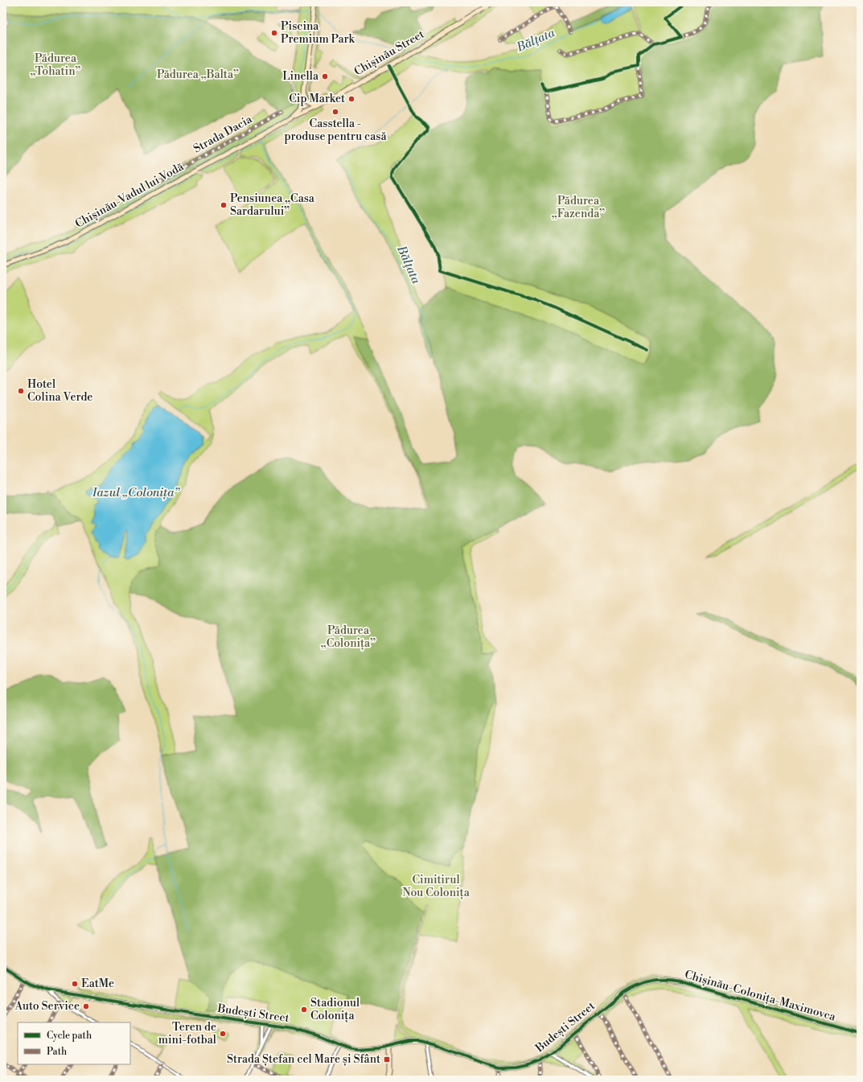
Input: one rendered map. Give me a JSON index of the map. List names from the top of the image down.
{
  "streets": {
    "street": [
      "Chișinău Street",
      "Strada Dacia",
      "Chișinău-Vadul lui Vodă",
      "Chișinău-Colonița-Maximovca",
      "Budești Street"
    ]
  },
  "crossings": [
    ["Chișinău Street", "Chișinău-Vadul lui Vodă"],
    ["Chișinău-Colonița-Maximovca", "Budești Street"]
  ],
  "water": ["Bălţata", "Iazul „Colonița”"],
  "parks": [
    "Pădurea „Tohatin”",
    "Pădurea „Balta”",
    "Pădurea „Fazenda”",
    "Pădurea „Colonița”",
    "Cimitirul Nou Colonița"
  ],
  "places": {
    "other": [
      "Piscina Premium Park",
      "Linella",
      "Cip Market",
      "Casstella - produse pentru casă",
      "Pensiunea „Casa Sardarului”",
      "Hotel Colina Verde",
      "EatMe",
      "Auto Service",
      "Stadionul Colonița",
      "Teren de mini-fotbal"
    ],
    "transit": ["Strada Ștefan cel Mare și Sfânt"]
  },
  "legend": ["Cycle path", "Path"]
}
